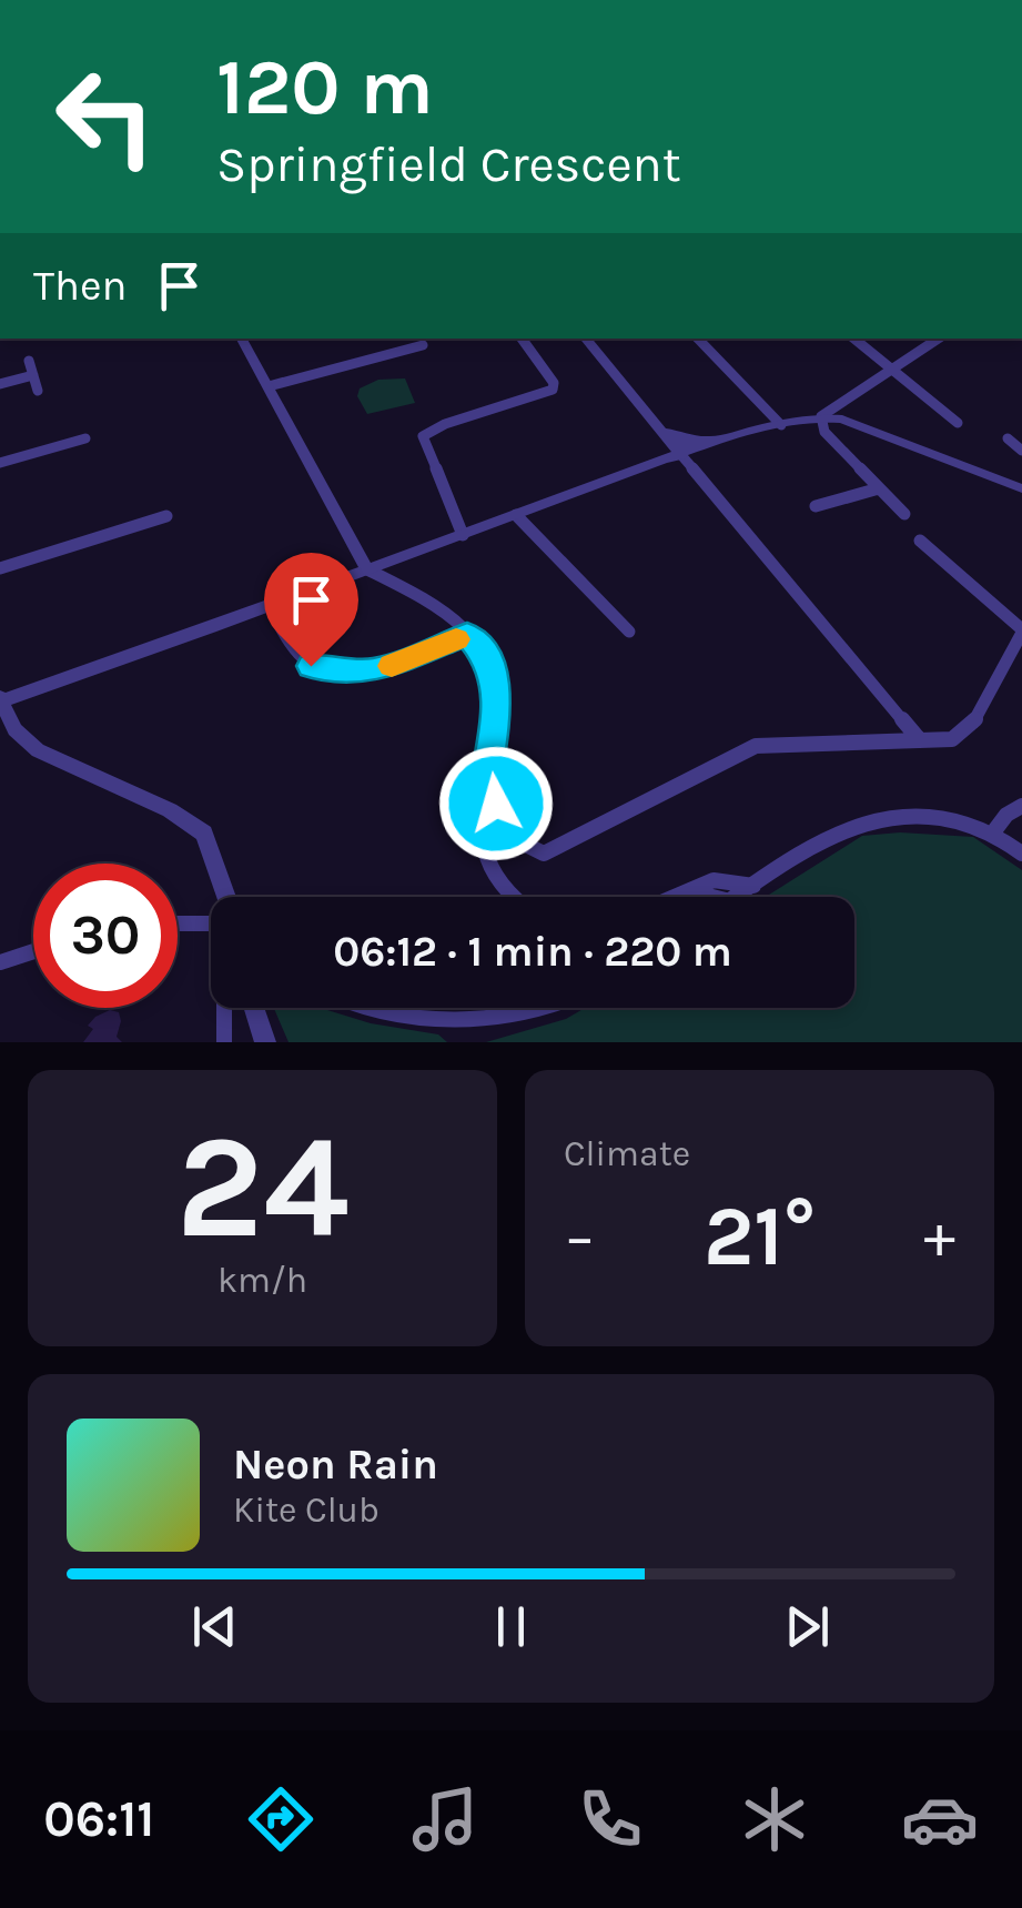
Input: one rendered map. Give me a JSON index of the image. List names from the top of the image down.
{
  "page": {
    "turn": ["120 m", "Springfield Crescent"],
    "then": "Then",
    "limit": "30",
    "trip": "06:12 · 1 min · 220 m",
    "tile": [
      ["24", "km/h"],
      "Climate"
    ],
    "heat": ["−", "21°", "+"],
    "song": ["Neon Rain", "Kite Club"],
    "tabs": "06:11"
  }
}
